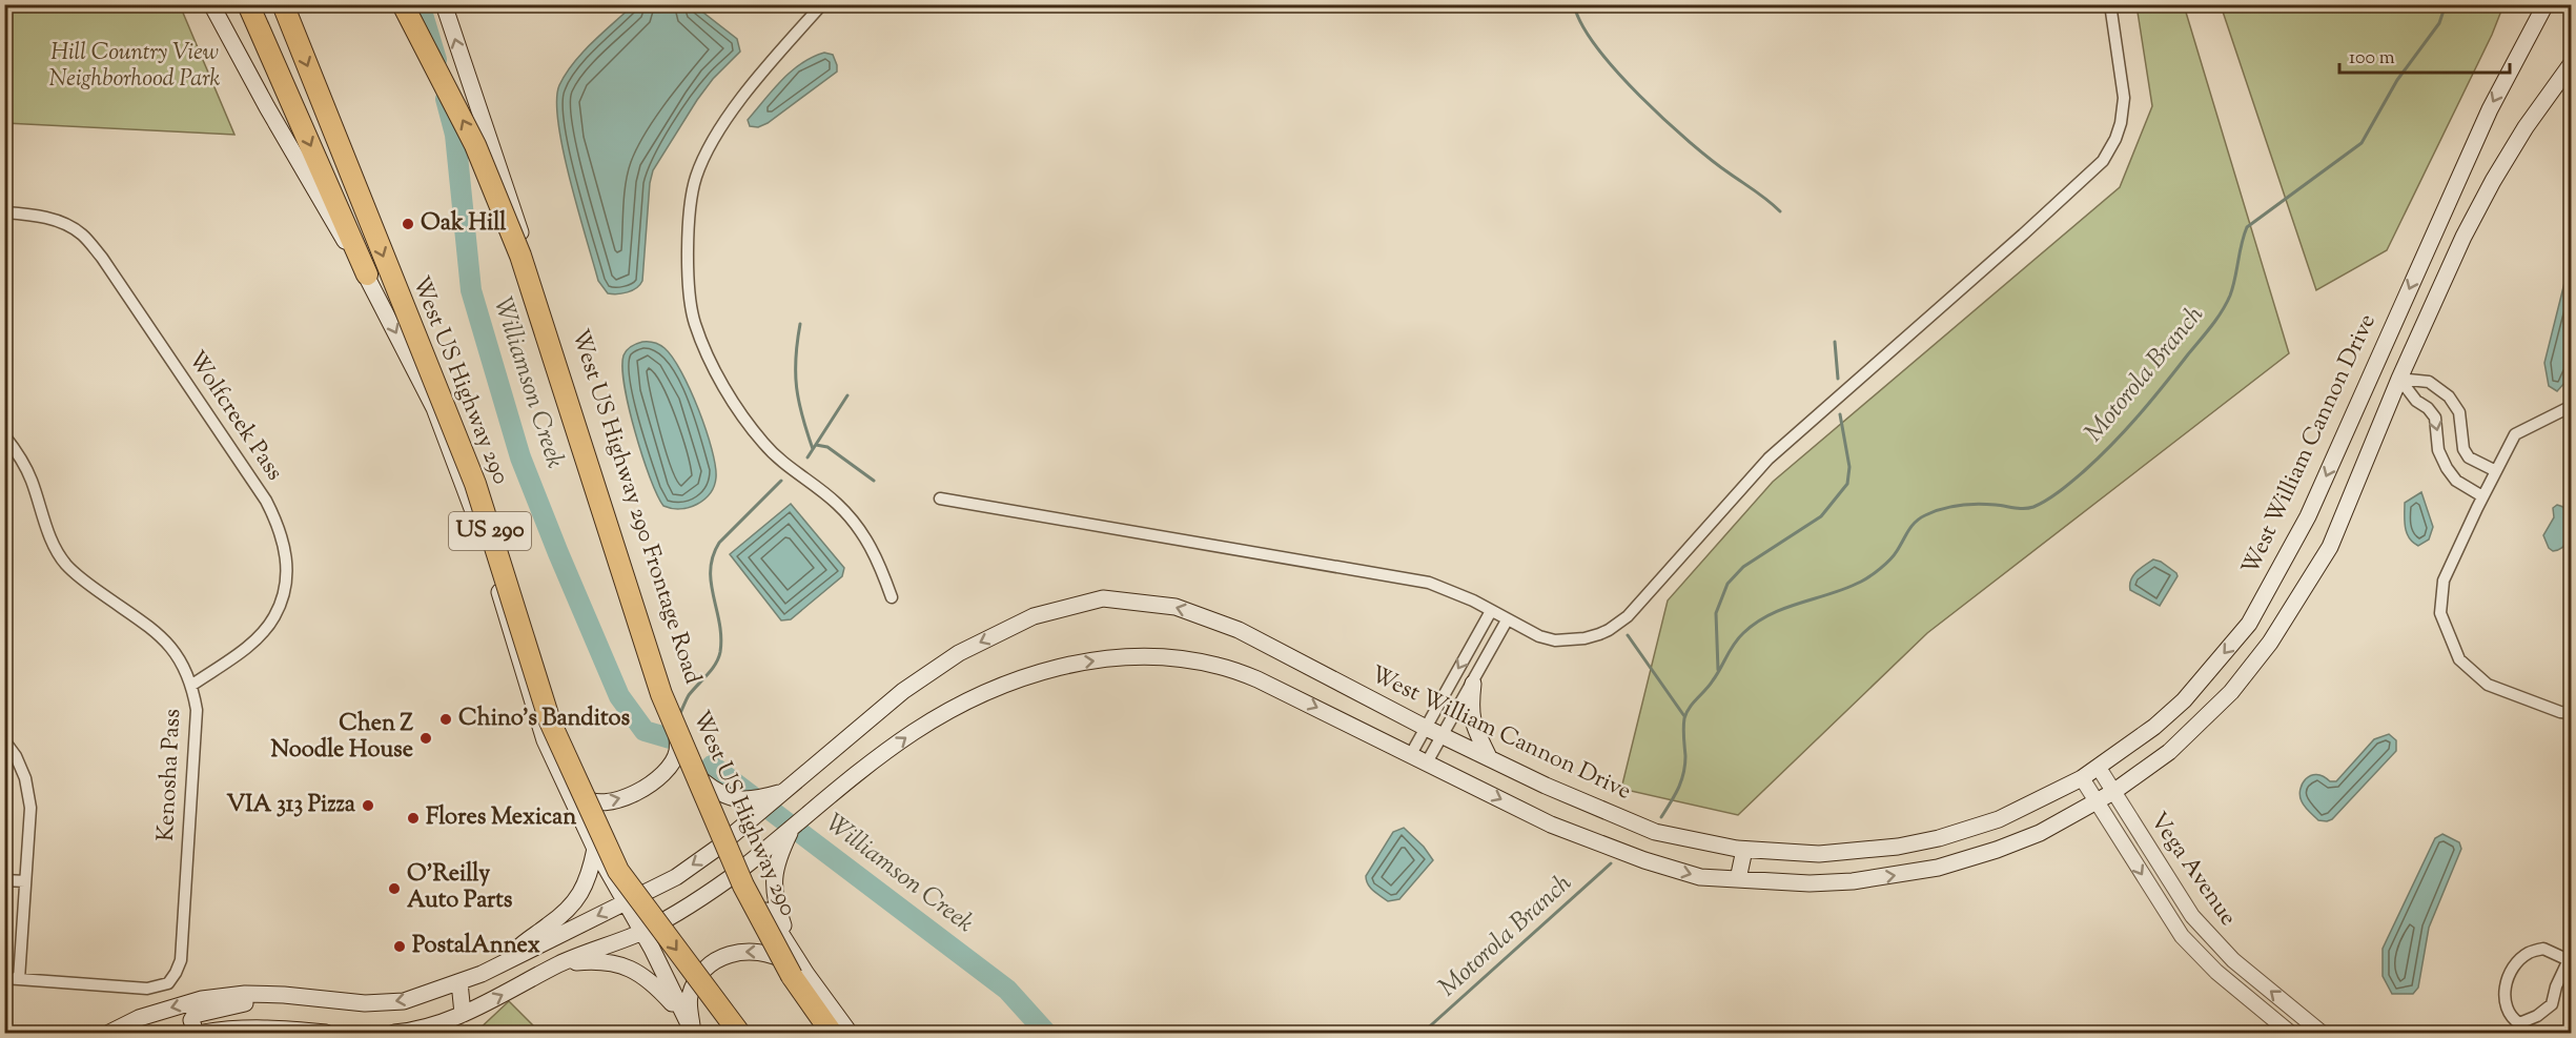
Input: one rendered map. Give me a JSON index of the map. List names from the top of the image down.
{
  "streets": {
    "highway": ["West US Highway 290", "US 290"],
    "main road": ["West William Cannon Drive", "West US Highway 290 Frontage Road"],
    "street": ["Wolfcreek Pass", "Kenosha Pass", "Vega Avenue"]
  },
  "crossings": [
    ["Wolfcreek Pass", "Kenosha Pass"],
    ["West William Cannon Drive", "West US Highway 290 Frontage Road"],
    ["West William Cannon Drive", "Vega Avenue"]
  ],
  "one_way": ["West William Cannon Drive", "West US Highway 290 Frontage Road"],
  "water": ["Motorola Branch", "Williamson Creek"],
  "parks": ["Hill Country View Neighborhood Park"],
  "places": [
    "Oak Hill",
    "Chino's Banditos",
    "Chen Z Noodle House",
    "VIA 313 Pizza",
    "Flores Mexican",
    "O'Reilly Auto Parts",
    "PostalAnnex"
  ],
  "scale_bar": "100 m"
}
